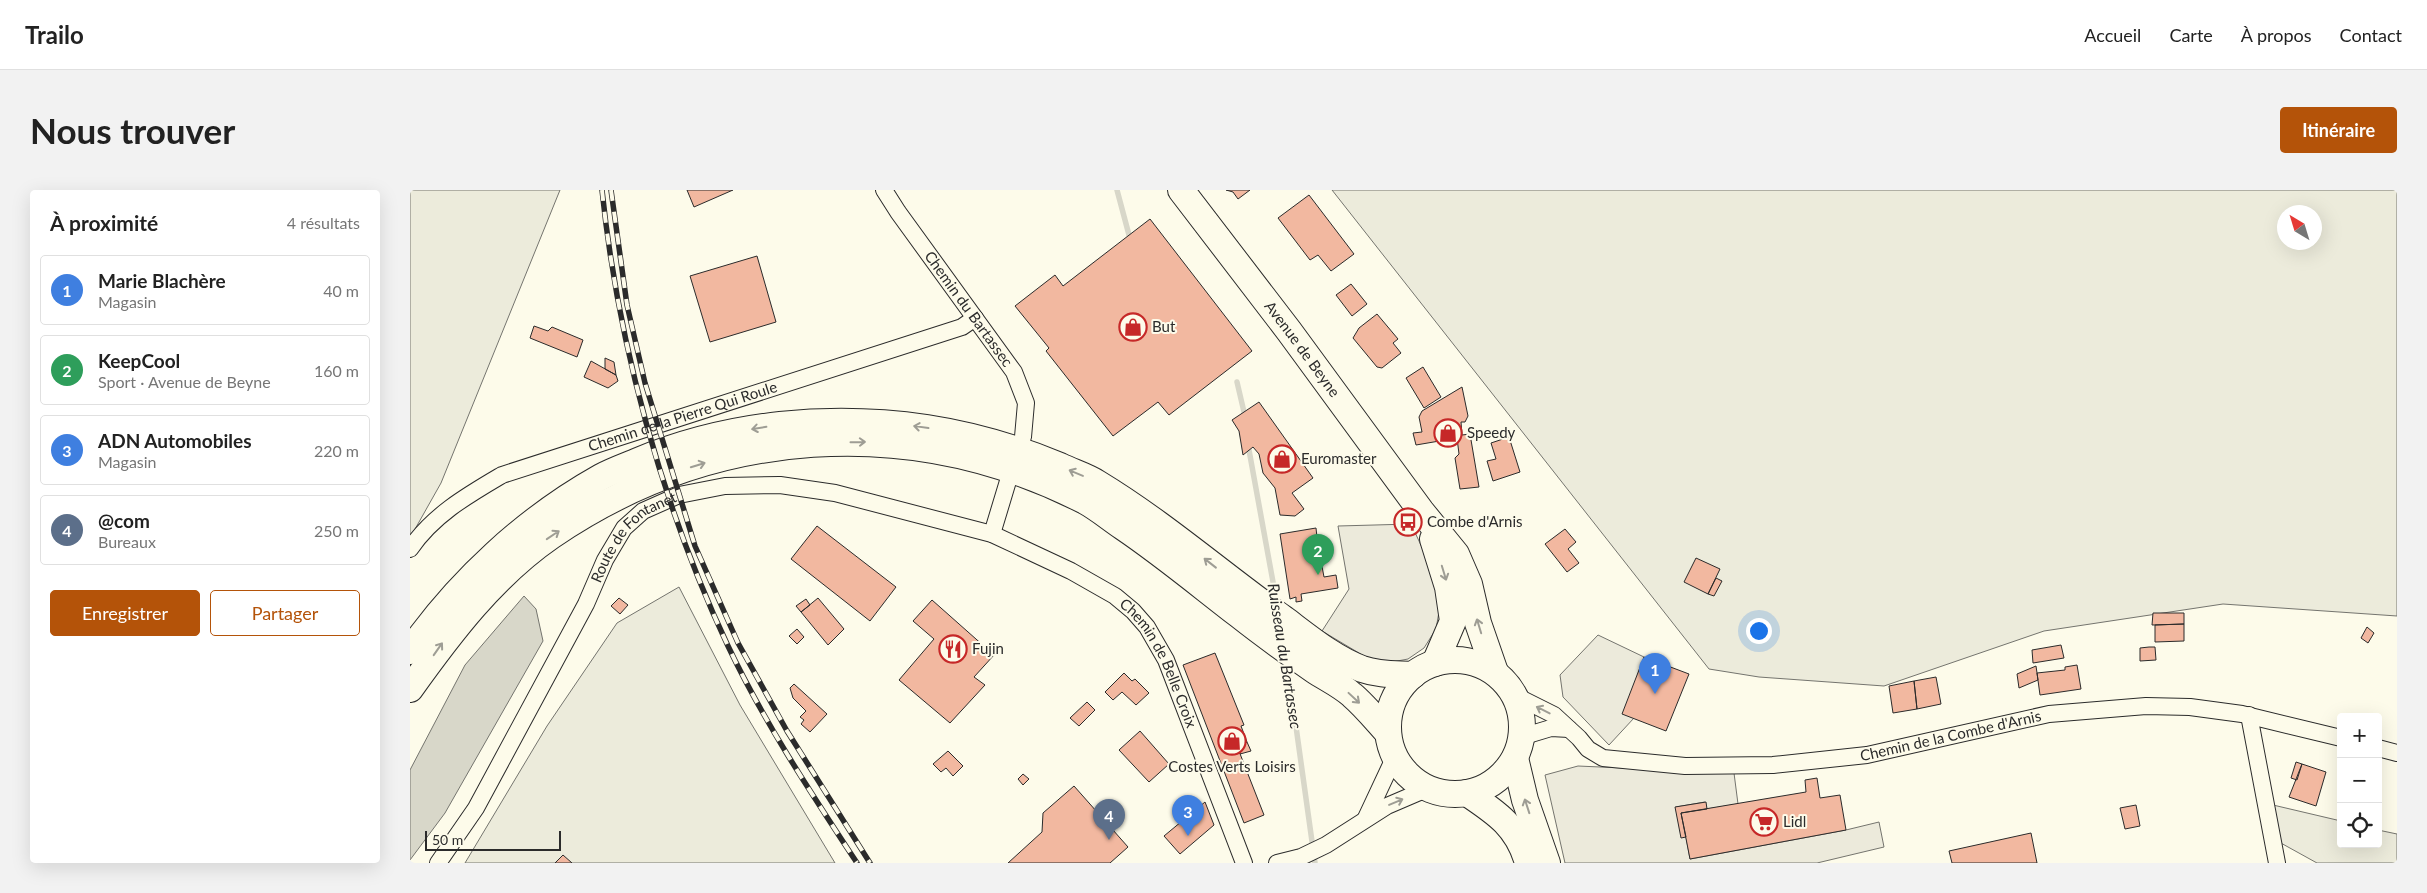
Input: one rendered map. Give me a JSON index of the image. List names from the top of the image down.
{
  "streets": {
    "main road": ["Avenue de Beyne"],
    "street": [
      "Chemin du Bartassec",
      "Chemin de la Pierre Qui Roule",
      "Route de Fontanet",
      "Chemin de Belle Croix",
      "Chemin de la Combe d'Arnis"
    ]
  },
  "crossings": [
    ["Chemin du Bartassec", "Chemin de la Pierre Qui Roule"],
    ["Avenue de Beyne", "Chemin de la Combe d'Arnis"],
    ["Route de Fontanet", "Chemin de Belle Croix"]
  ],
  "water": ["Ruisseau du Bartassec"],
  "places": {
    "shop": [
      "But",
      "Speedy",
      "Euromaster",
      "Costes Verts Loisirs"
    ],
    "bus stop": ["Combe d'Arnis"],
    "restaurant": ["Fujin"],
    "supermarket": ["Lidl"]
  },
  "scale_bar": "50 m",
  "north": "top left",
  "page": {
    "header": "Trailo",
    "nav": [
      "Accueil",
      "Carte",
      "À propos",
      "Contact"
    ],
    "buttons": [
      "Itinéraire",
      ["Enregistrer", "Partager"]
    ],
    "title": "Nous trouver",
    "heading": ["À proximité", "4 résultats"],
    "list": [
      {
        "mark": "1",
        "name": "Marie Blachère",
        "note": "Magasin",
        "value": "40 m"
      },
      {
        "mark": "2",
        "name": "KeepCool",
        "note": "Sport · Avenue de Beyne",
        "value": "160 m"
      },
      {
        "mark": "3",
        "name": "ADN Automobiles",
        "note": "Magasin",
        "value": "220 m"
      },
      {
        "mark": "4",
        "name": "@com",
        "note": "Bureaux",
        "value": "250 m"
      }
    ],
    "pins": [
      "2",
      "1",
      "3",
      "4"
    ],
    "map_buttons": ["+", "−"],
    "scale": "50 m"
  }
}
